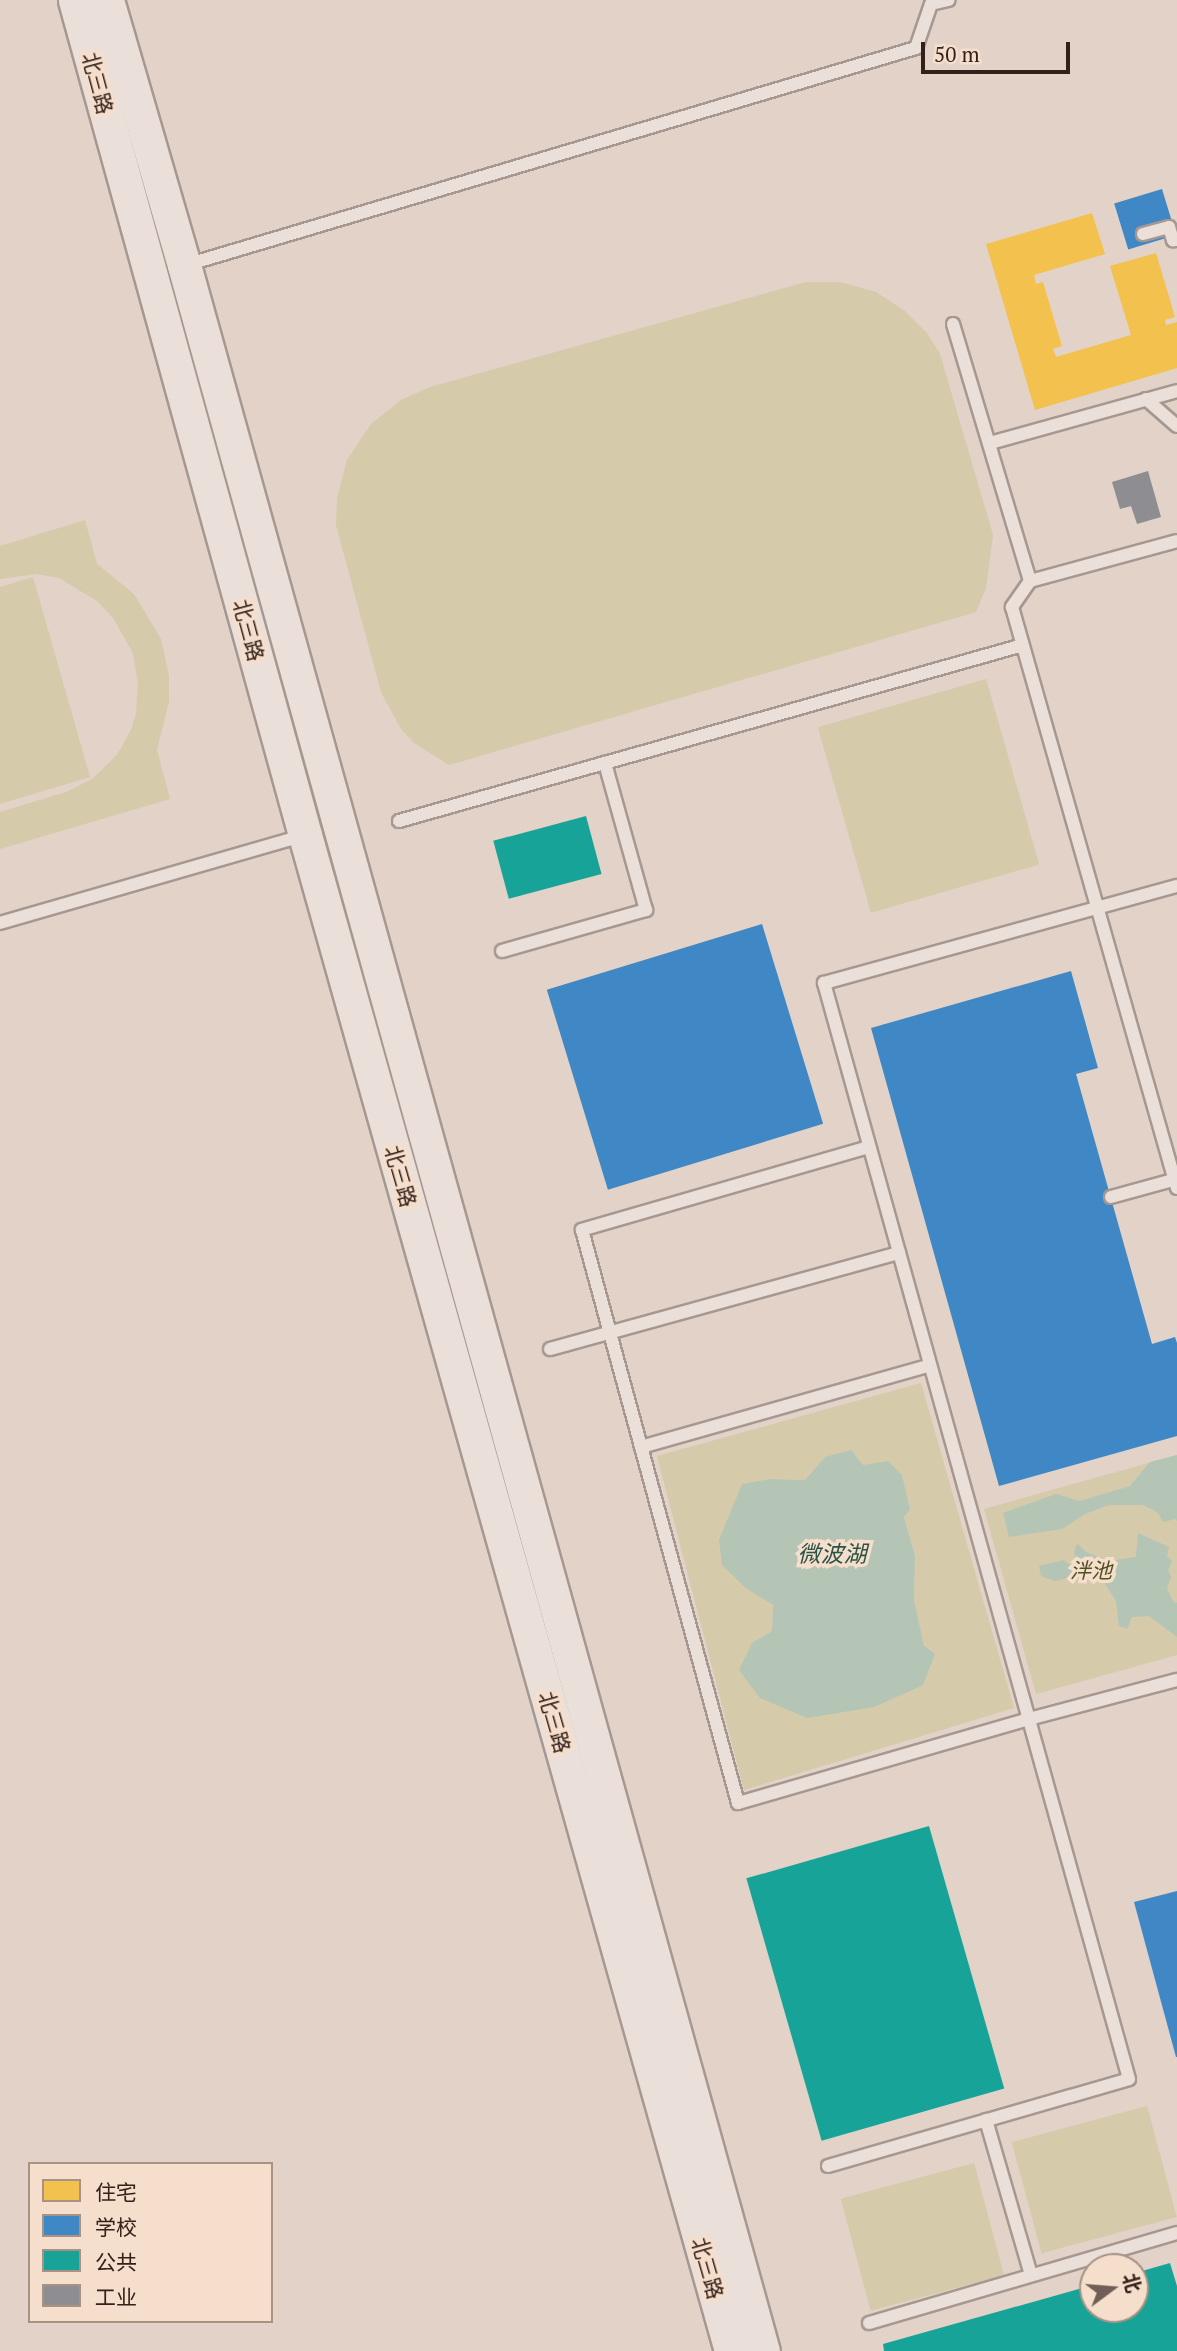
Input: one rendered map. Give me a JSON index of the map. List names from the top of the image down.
{
  "streets": {
    "main road": ["北三路"]
  },
  "water": ["微波湖"],
  "parks": ["泮池"],
  "legend": [
    "住宅",
    "学校",
    "公共",
    "工业"
  ],
  "scale_bar": "50 m",
  "north": "right"
}
